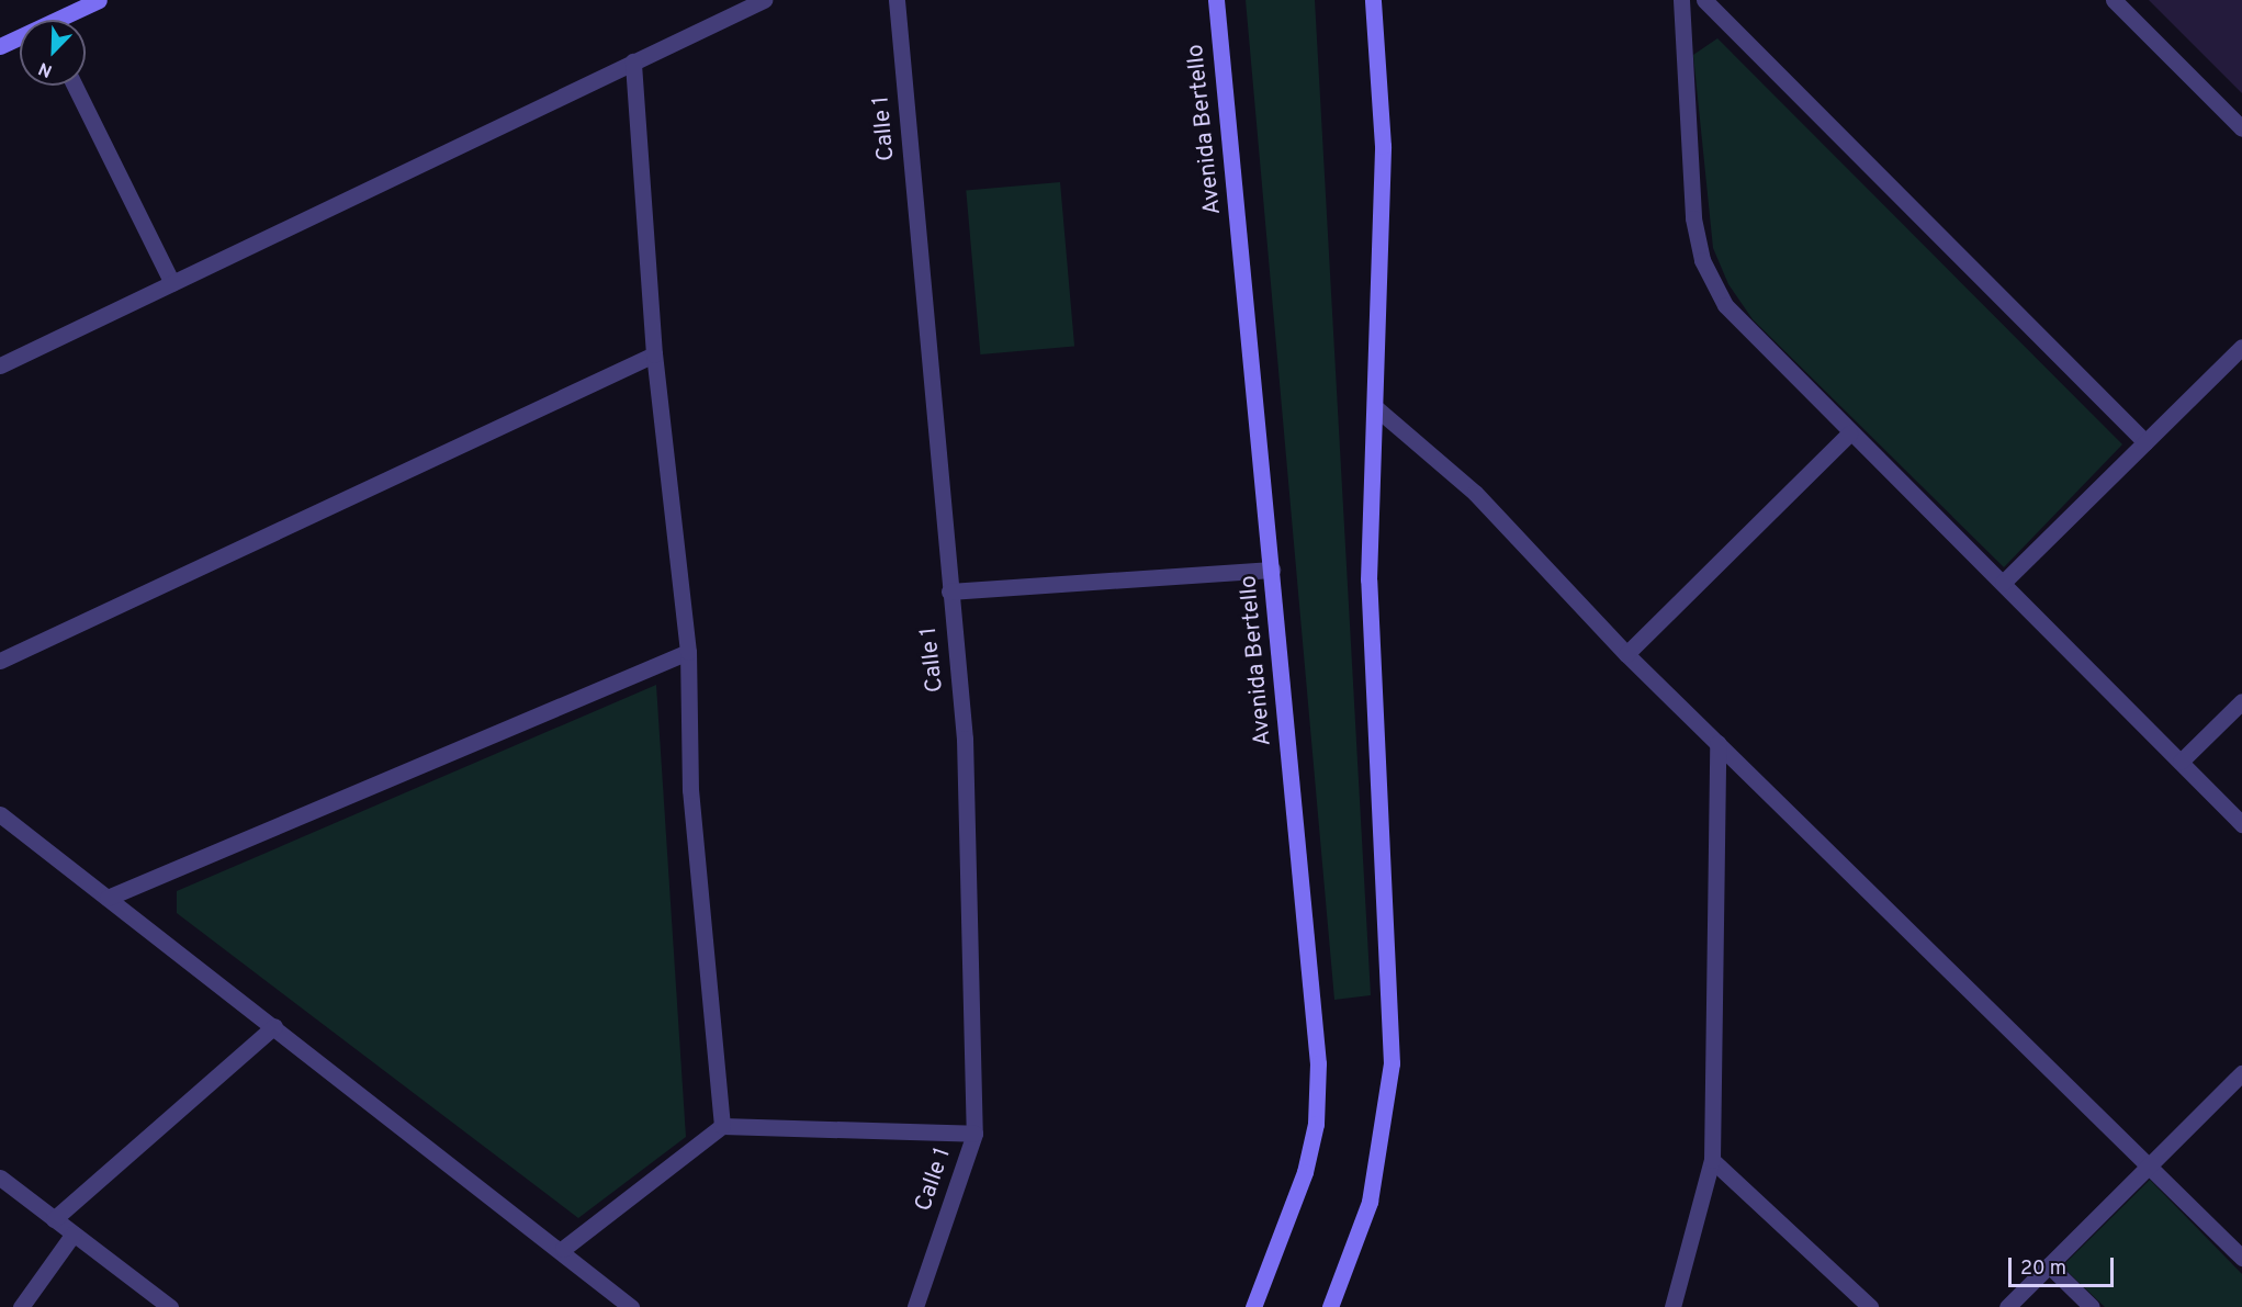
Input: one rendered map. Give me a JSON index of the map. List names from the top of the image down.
{
  "streets": {
    "main road": ["Avenida Bertello"],
    "street": ["Calle 1"]
  },
  "scale_bar": "20 m",
  "north": "bottom left"
}
